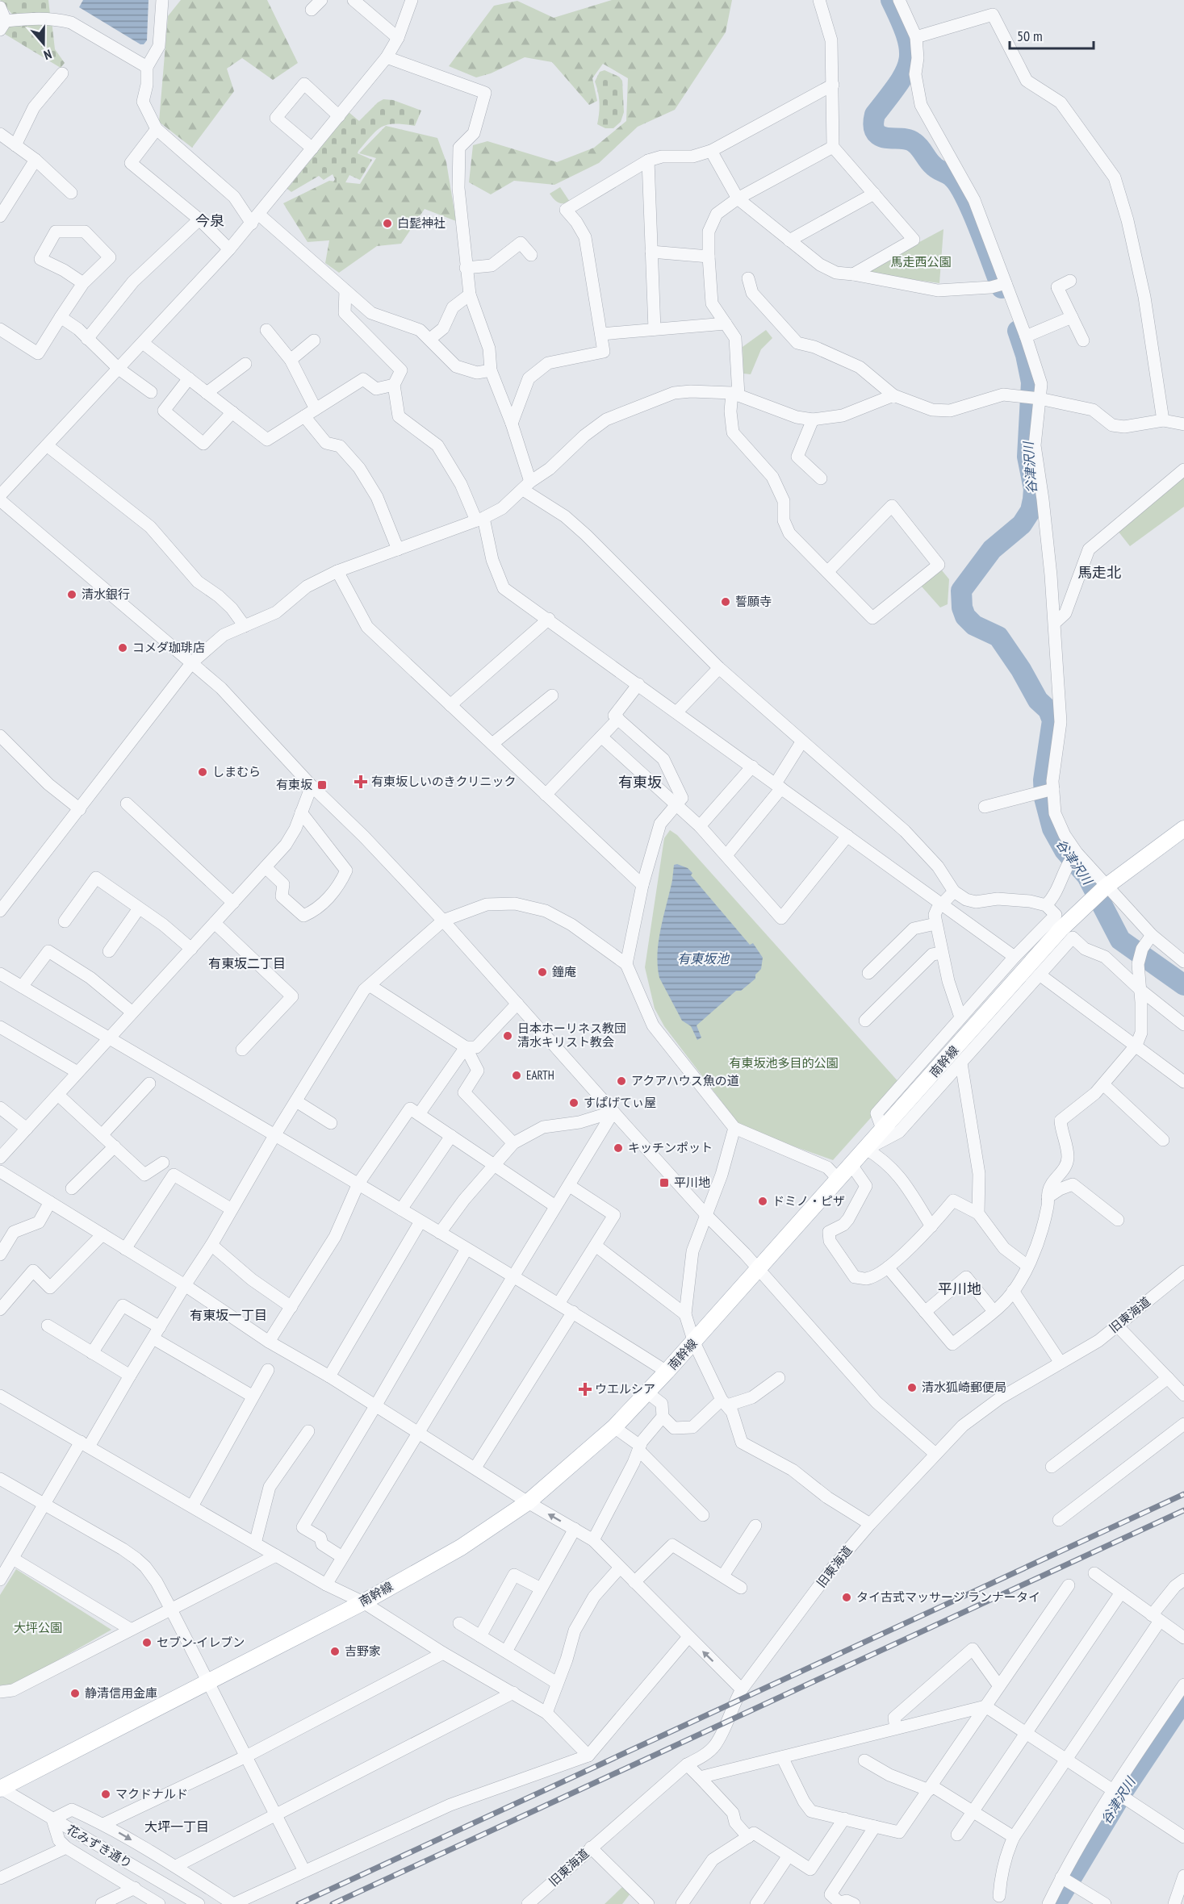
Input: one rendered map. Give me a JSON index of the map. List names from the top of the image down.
{
  "streets": {
    "main road": ["南幹線"],
    "street": ["旧東海道", "花みずき通り"]
  },
  "crossings": [
    ["南幹線", "花みずき通り"]
  ],
  "districts": [
    "今泉",
    "馬走北",
    "有東坂",
    "有東坂二丁目",
    "平川地",
    "有東坂一丁目",
    "大坪一丁目"
  ],
  "water": ["谷津沢川", "有東坂池"],
  "parks": ["馬走西公園", "有東坂池多目的公園", "大坪公園"],
  "places": {
    "other": [
      "白髭神社",
      "清水銀行",
      "誓願寺",
      "コメダ珈琲店",
      "しまむら",
      "鐘庵",
      "日本ホーリネス教団 清水キリスト教会",
      "EARTH",
      "アクアハウス魚の道",
      "すぱげてぃ屋",
      "キッチンポット",
      "ドミノ・ピザ",
      "清水狐崎郵便局",
      "タイ古式マッサージ ランナータイ",
      "セブン-イレブン",
      "吉野家",
      "静清信用金庫",
      "マクドナルド"
    ],
    "health": ["有東坂しいのきクリニック", "ウエルシア"],
    "transit": ["有東坂", "平川地"]
  },
  "scale_bar": "50 m",
  "north": "bottom"
}
